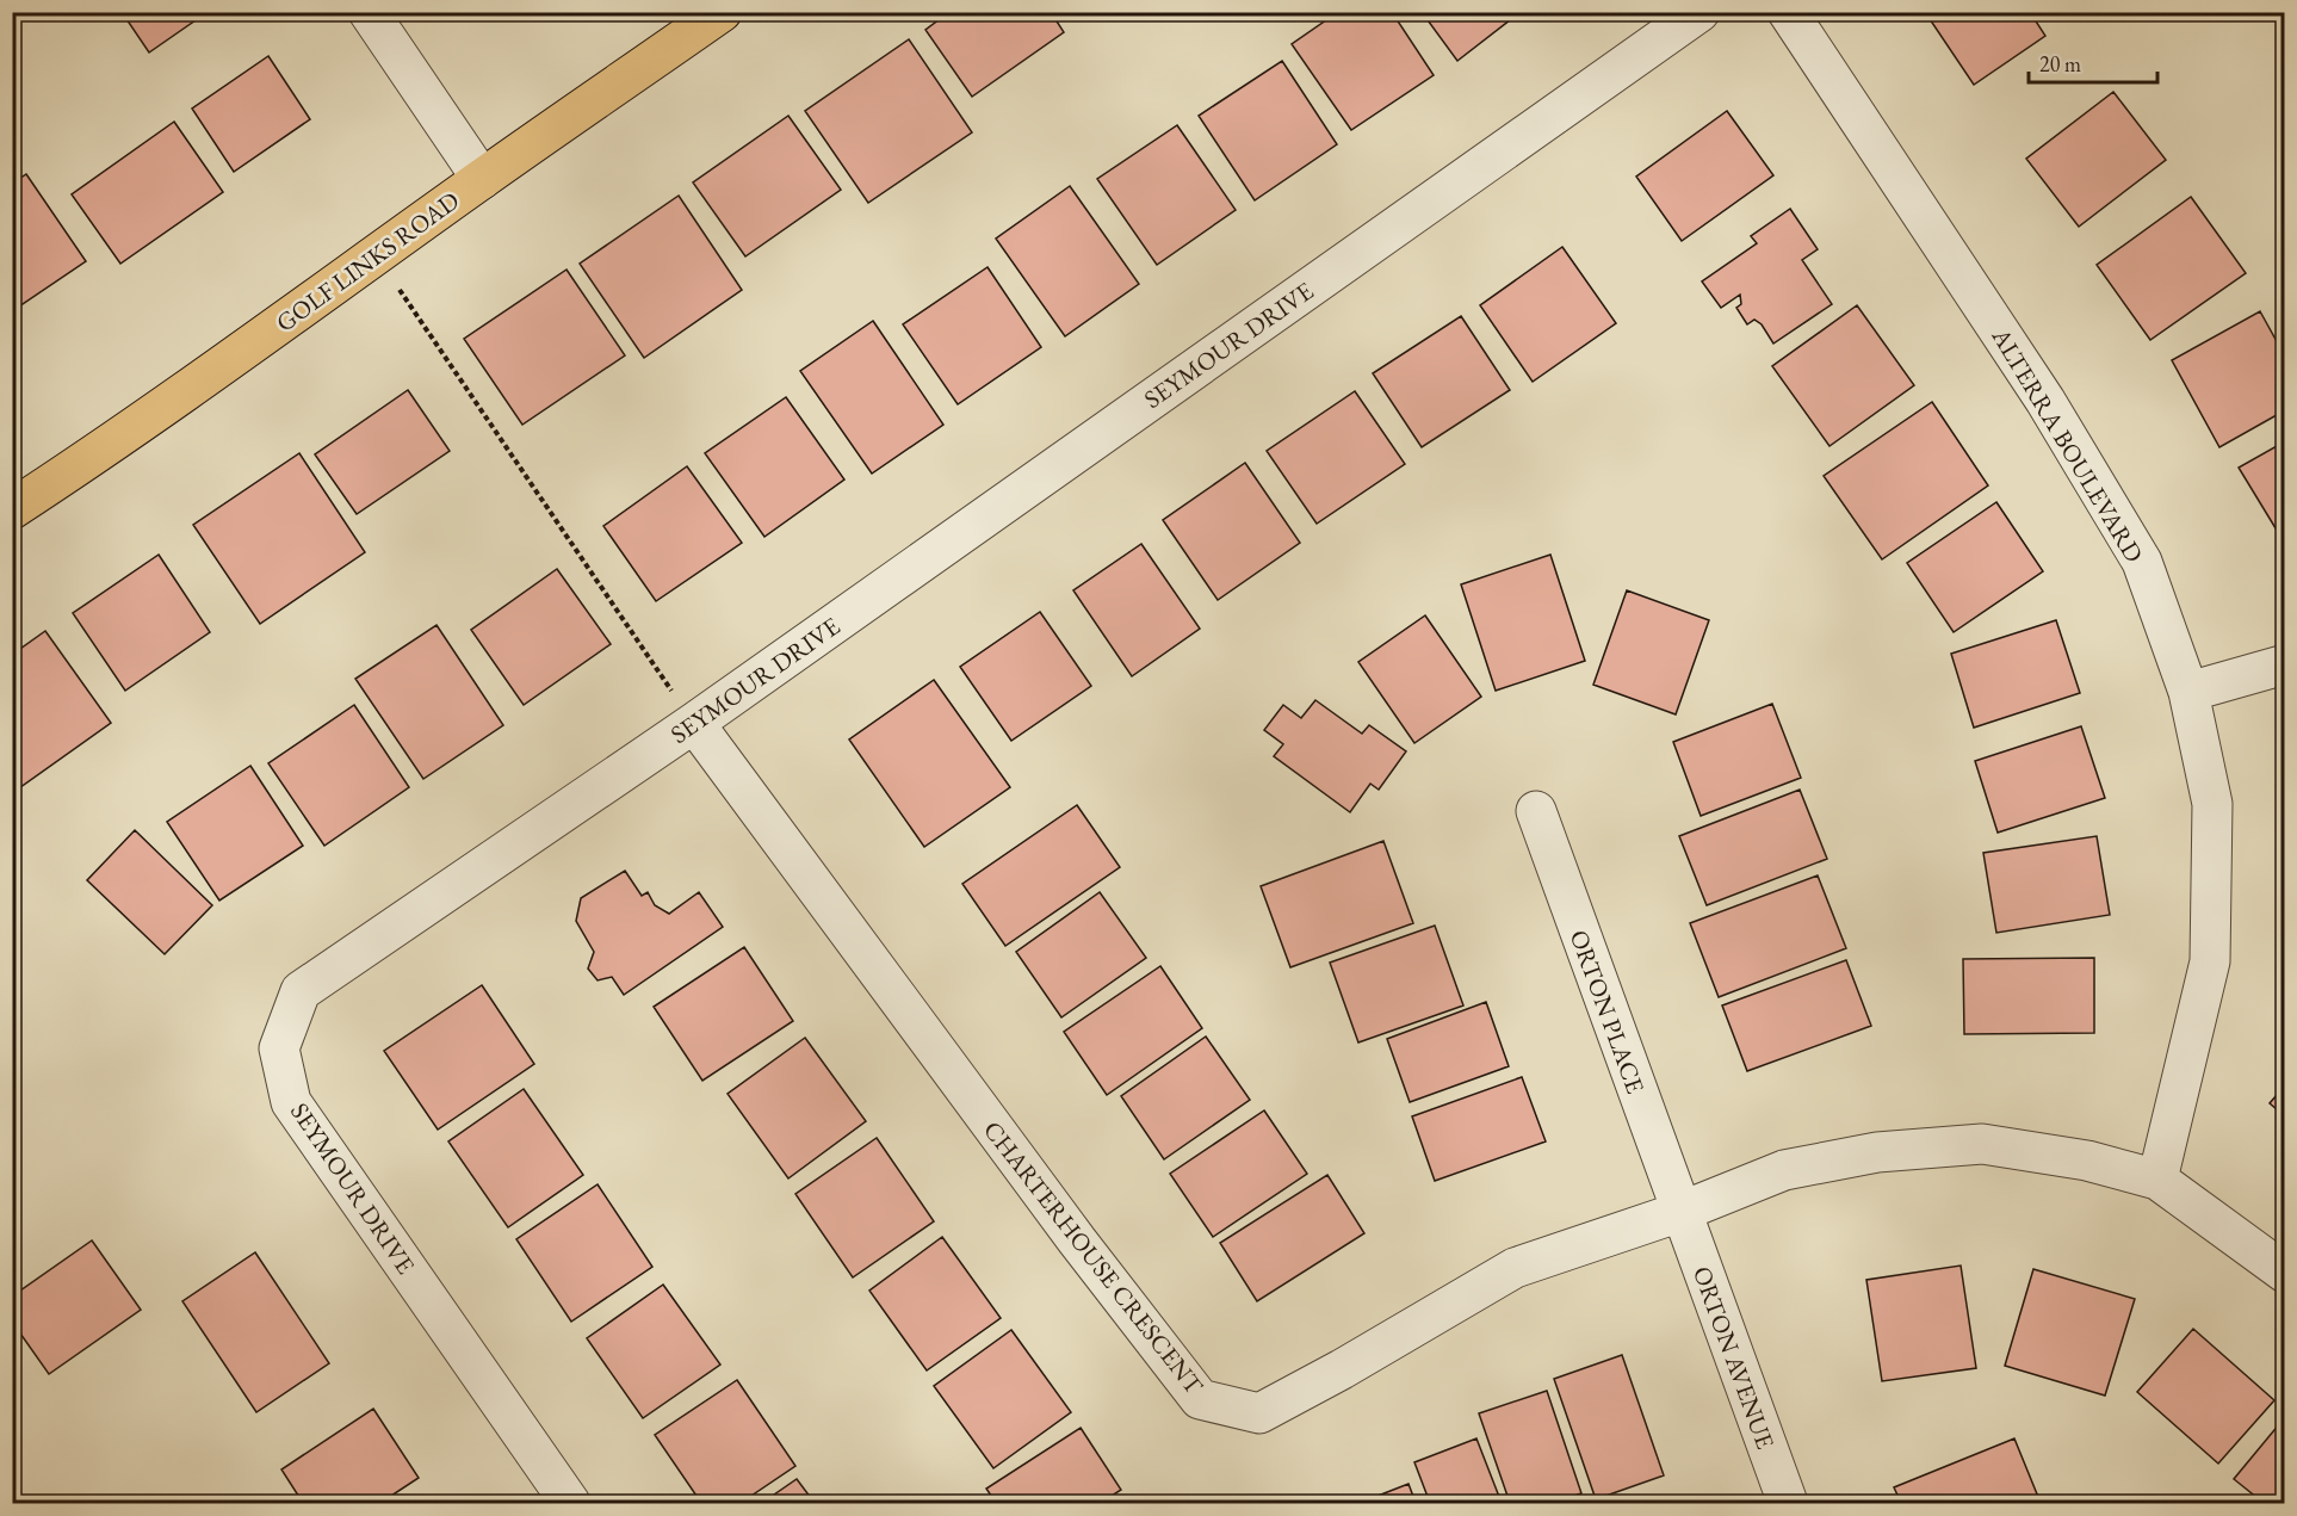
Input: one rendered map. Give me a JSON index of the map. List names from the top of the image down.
{
  "streets": {
    "main road": ["GOLF LINKS ROAD"],
    "street": [
      "SEYMOUR DRIVE",
      "ALTERRA BOULEVARD",
      "ORTON PLACE",
      "CHARTERHOUSE CRESCENT",
      "ORTON AVENUE"
    ]
  },
  "crossings": [
    ["SEYMOUR DRIVE", "CHARTERHOUSE CRESCENT"],
    ["ALTERRA BOULEVARD", "CHARTERHOUSE CRESCENT"],
    ["ORTON PLACE", "CHARTERHOUSE CRESCENT"],
    ["ORTON PLACE", "ORTON AVENUE"],
    ["CHARTERHOUSE CRESCENT", "ORTON AVENUE"]
  ],
  "scale_bar": "20 m"
}
